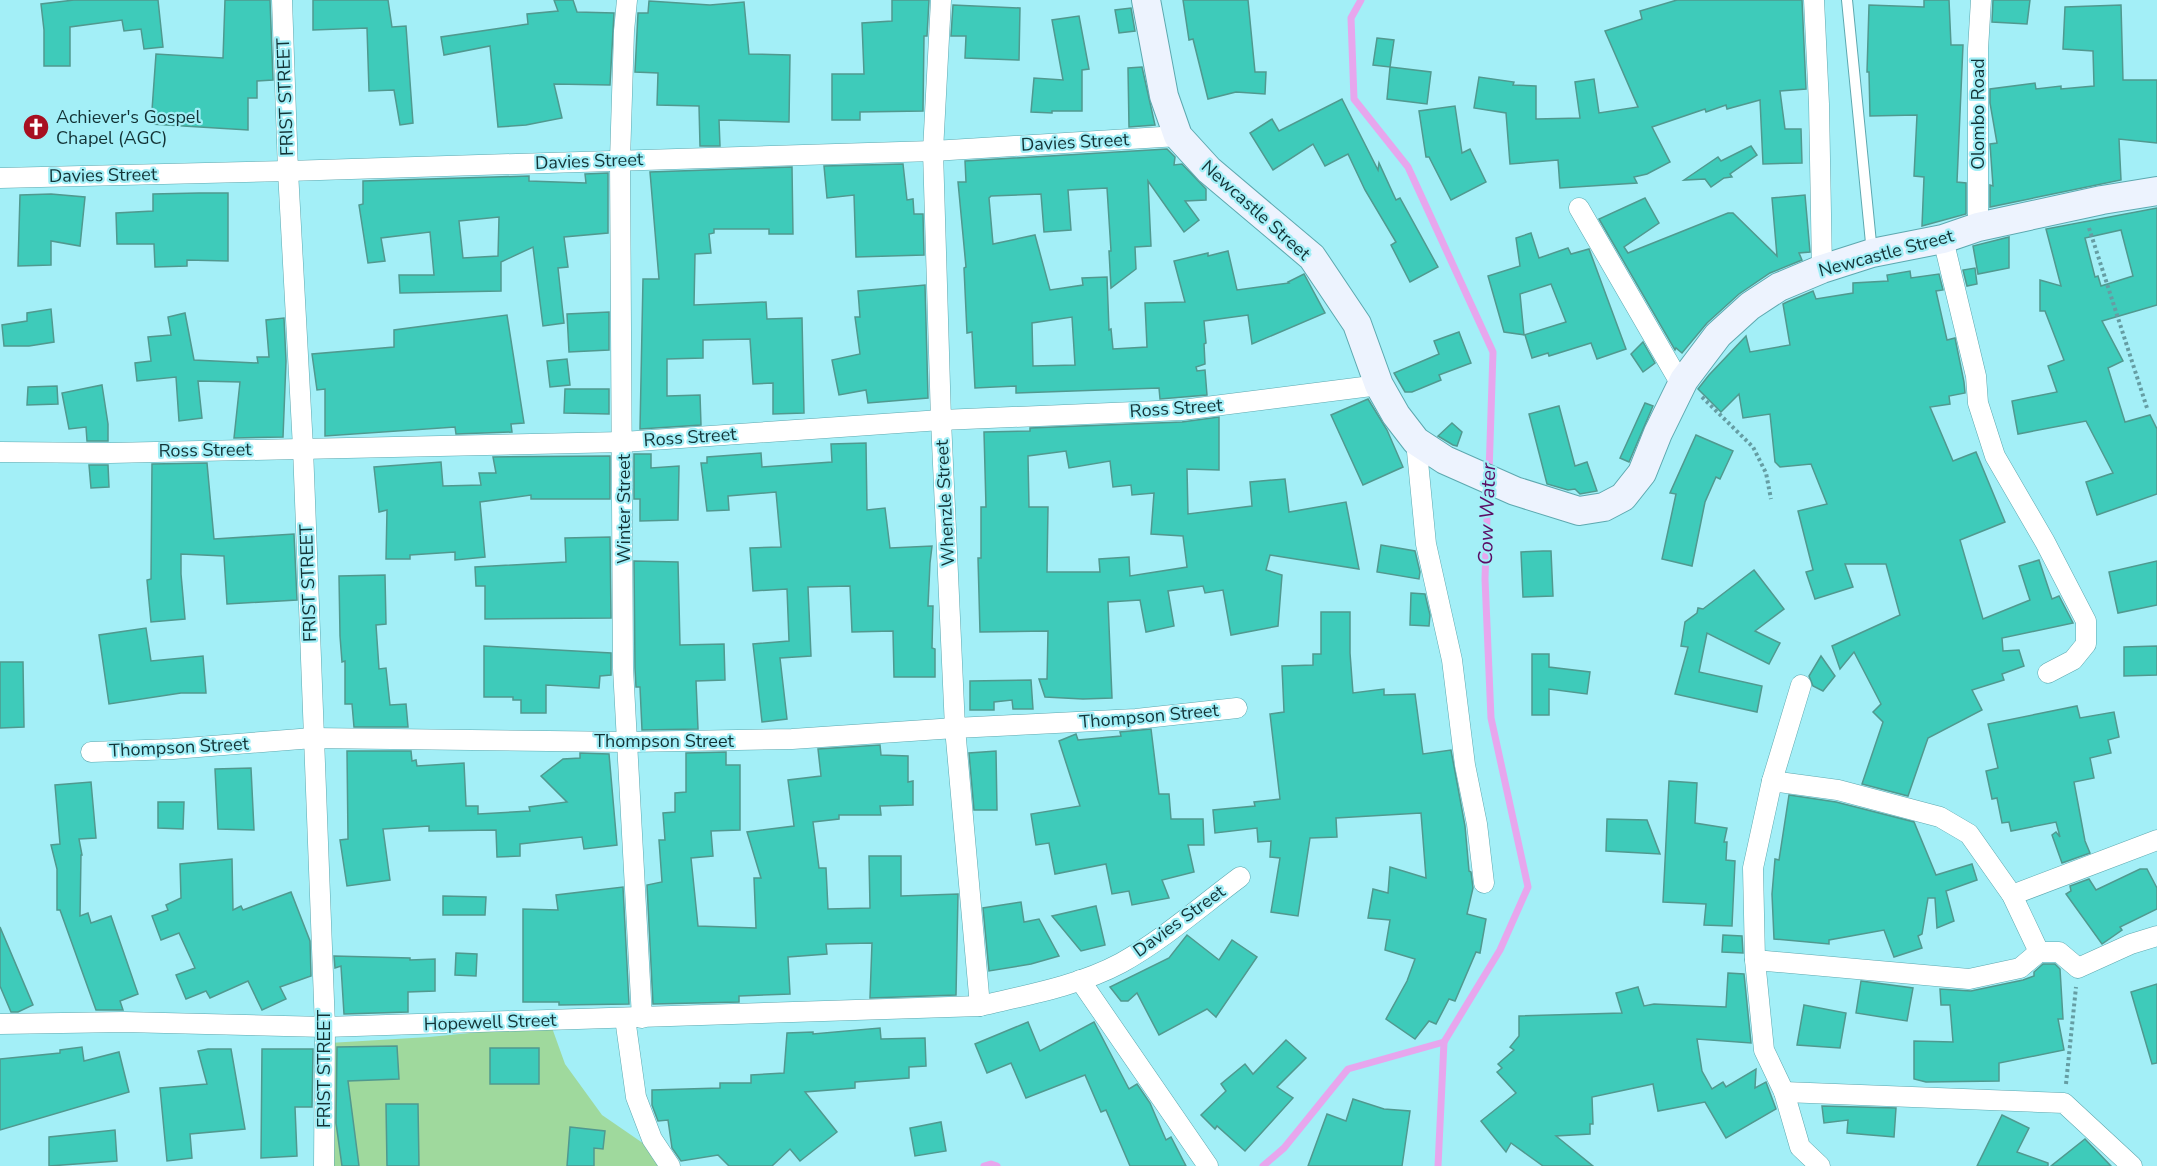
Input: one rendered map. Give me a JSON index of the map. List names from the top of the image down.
{
  "streets": {
    "street": [
      "FRIST STREET",
      "Olombo Road",
      "Davies Street",
      "Newcastle Street",
      "Ross Street",
      "Whenzle Street",
      "Winter Street",
      "Thompson Street",
      "Hopewell Street"
    ]
  },
  "crossings": [
    ["FRIST STREET", "Davies Street"],
    ["FRIST STREET", "Ross Street"],
    ["FRIST STREET", "Thompson Street"],
    ["FRIST STREET", "Hopewell Street"],
    ["Olombo Road", "Newcastle Street"],
    ["Davies Street", "Newcastle Street"],
    ["Davies Street", "Whenzle Street"],
    ["Davies Street", "Winter Street"],
    ["Davies Street", "Hopewell Street"],
    ["Newcastle Street", "Ross Street"],
    ["Ross Street", "Whenzle Street"],
    ["Ross Street", "Winter Street"],
    ["Whenzle Street", "Thompson Street"],
    ["Whenzle Street", "Hopewell Street"],
    ["Winter Street", "Thompson Street"],
    ["Winter Street", "Hopewell Street"]
  ],
  "water": ["Cow Water"],
  "places": {
    "church": ["Achiever's Gospel Chapel (AGC)"]
  }
}
